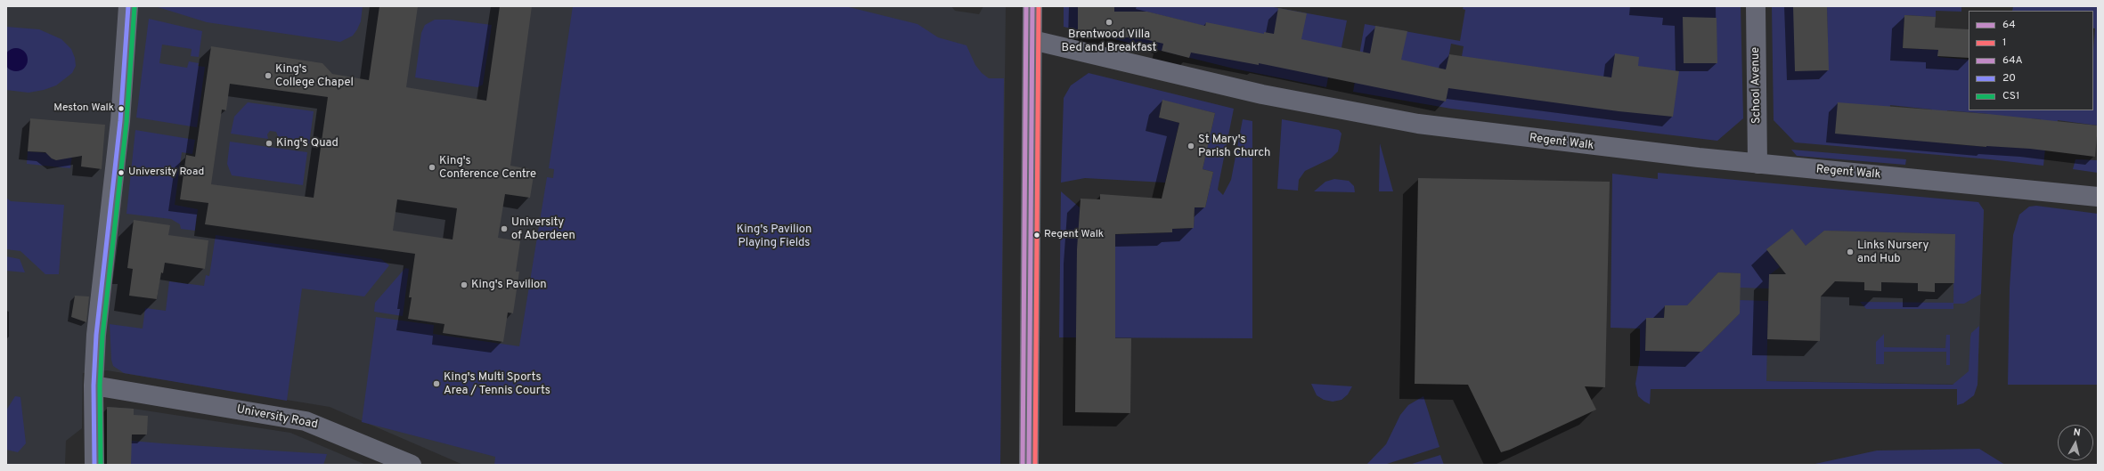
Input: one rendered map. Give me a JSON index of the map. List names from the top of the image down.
{
  "streets": {
    "street": ["School Avenue", "Regent Walk", "University Road"]
  },
  "crossings": [
    ["School Avenue", "Regent Walk"]
  ],
  "parks": ["King's Pavilion Playing Fields"],
  "places": [
    "Brentwood Villa Bed and Breakfast",
    "King's College Chapel",
    "Meston Walk",
    "King's Quad",
    "St Mary's Parish Church",
    "King's Conference Centre",
    "University Road",
    "University of Aberdeen",
    "Regent Walk",
    "Links Nursery and Hub",
    "King's Pavilion",
    "King's Multi Sports Area / Tennis Courts"
  ],
  "lines": [
    "transit line 64",
    "transit line 1",
    "transit line 64A",
    "transit line 20",
    "transit line CS1"
  ],
  "legend": [
    "64",
    "1",
    "64A",
    "20",
    "CS1"
  ],
  "north": "top"
}
